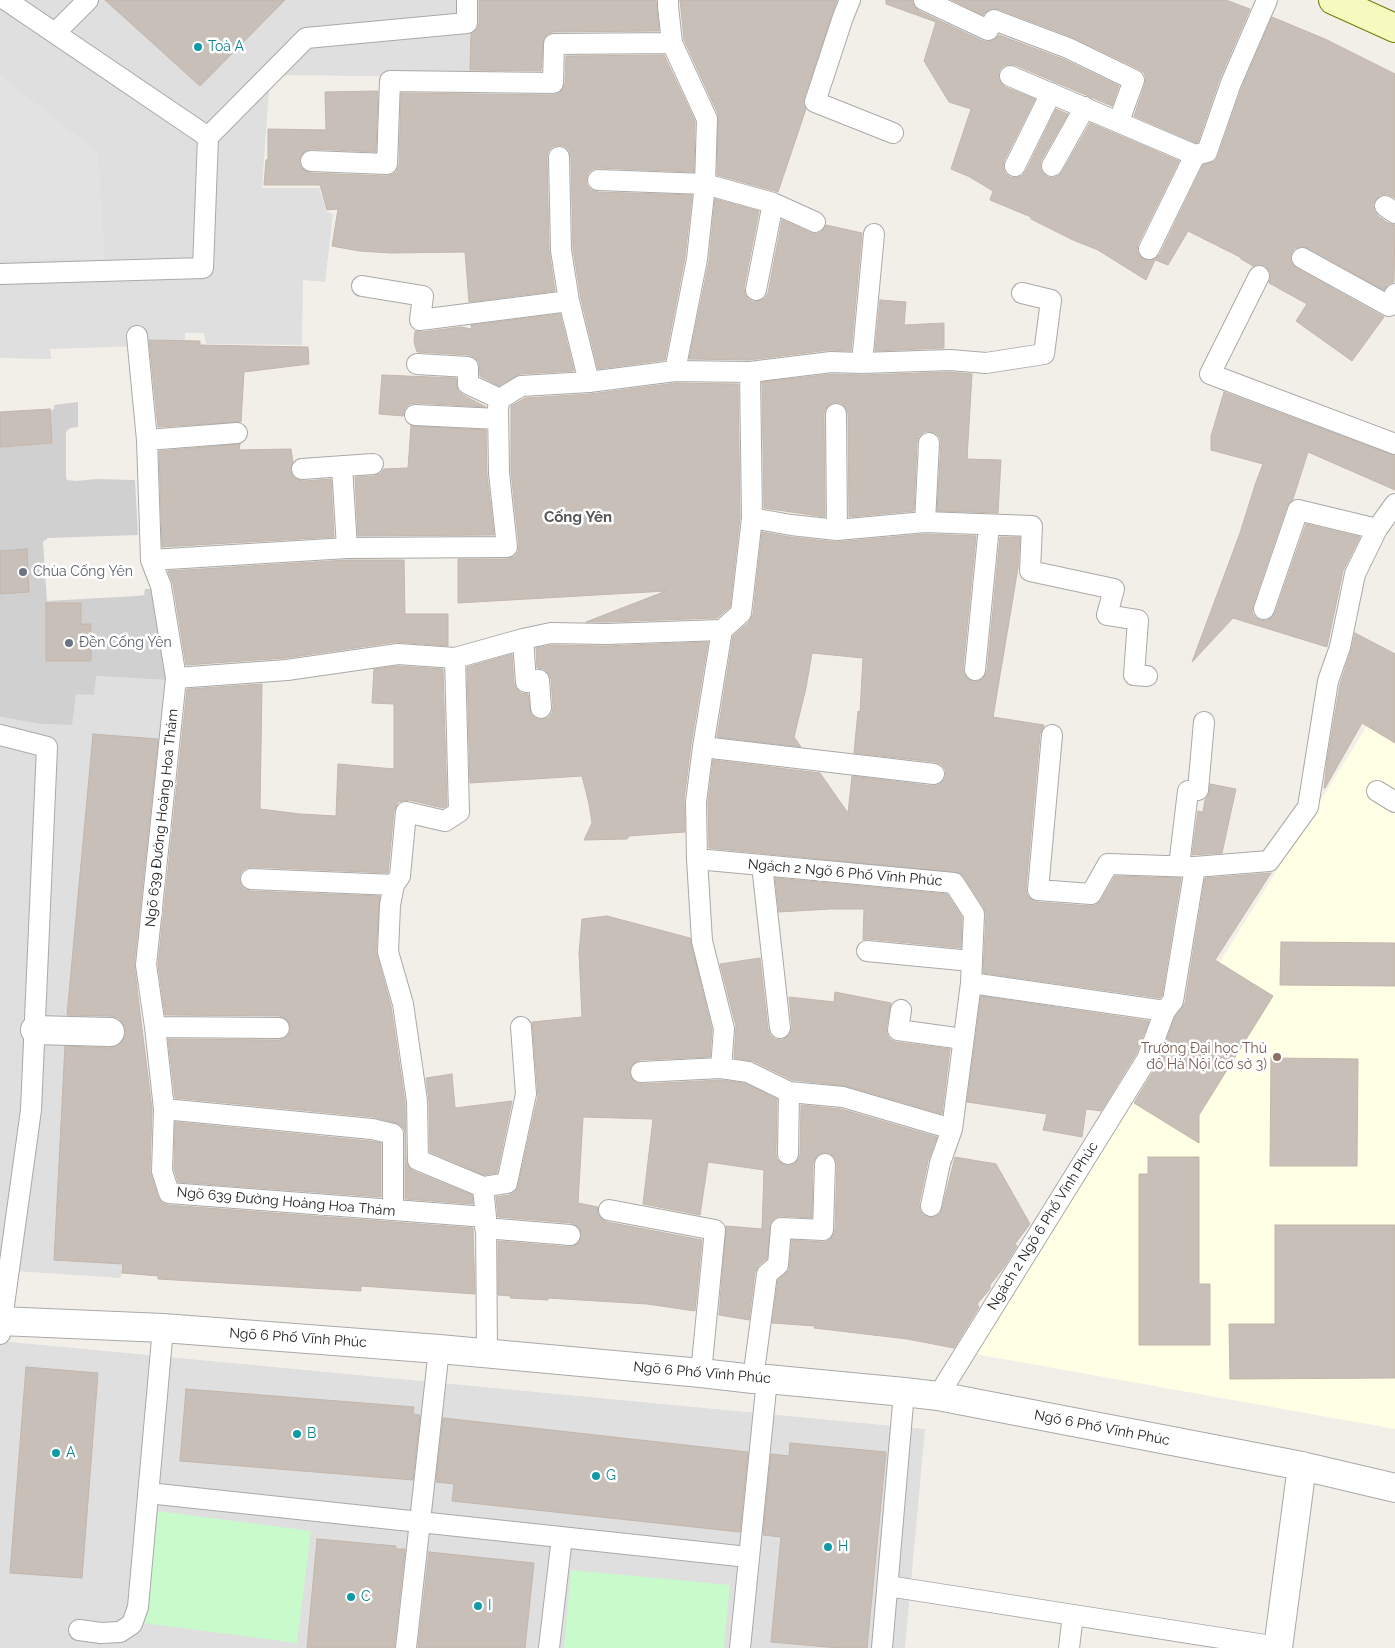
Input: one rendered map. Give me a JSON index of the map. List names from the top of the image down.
{
  "streets": {
    "street": ["Ngõ 6 Phố Vĩnh Phúc"],
    "lane": ["Ngõ 639 Đường Hoàng Hoa Thám", "Ngách 2 Ngõ 6 Phố Vĩnh Phúc"]
  },
  "crossings": [
    ["Ngách 2 Ngõ 6 Phố Vĩnh Phúc", "Ngõ 6 Phố Vĩnh Phúc"]
  ],
  "districts": ["Cống Yên"],
  "places": [
    "Toà A",
    "Chùa Cống Yên",
    "Đền Cống Yên",
    "Trường Đại học Thủ đô Hà Nội (cơ sở 3)",
    "B",
    "A",
    "G",
    "H",
    "C",
    "I"
  ]
}
